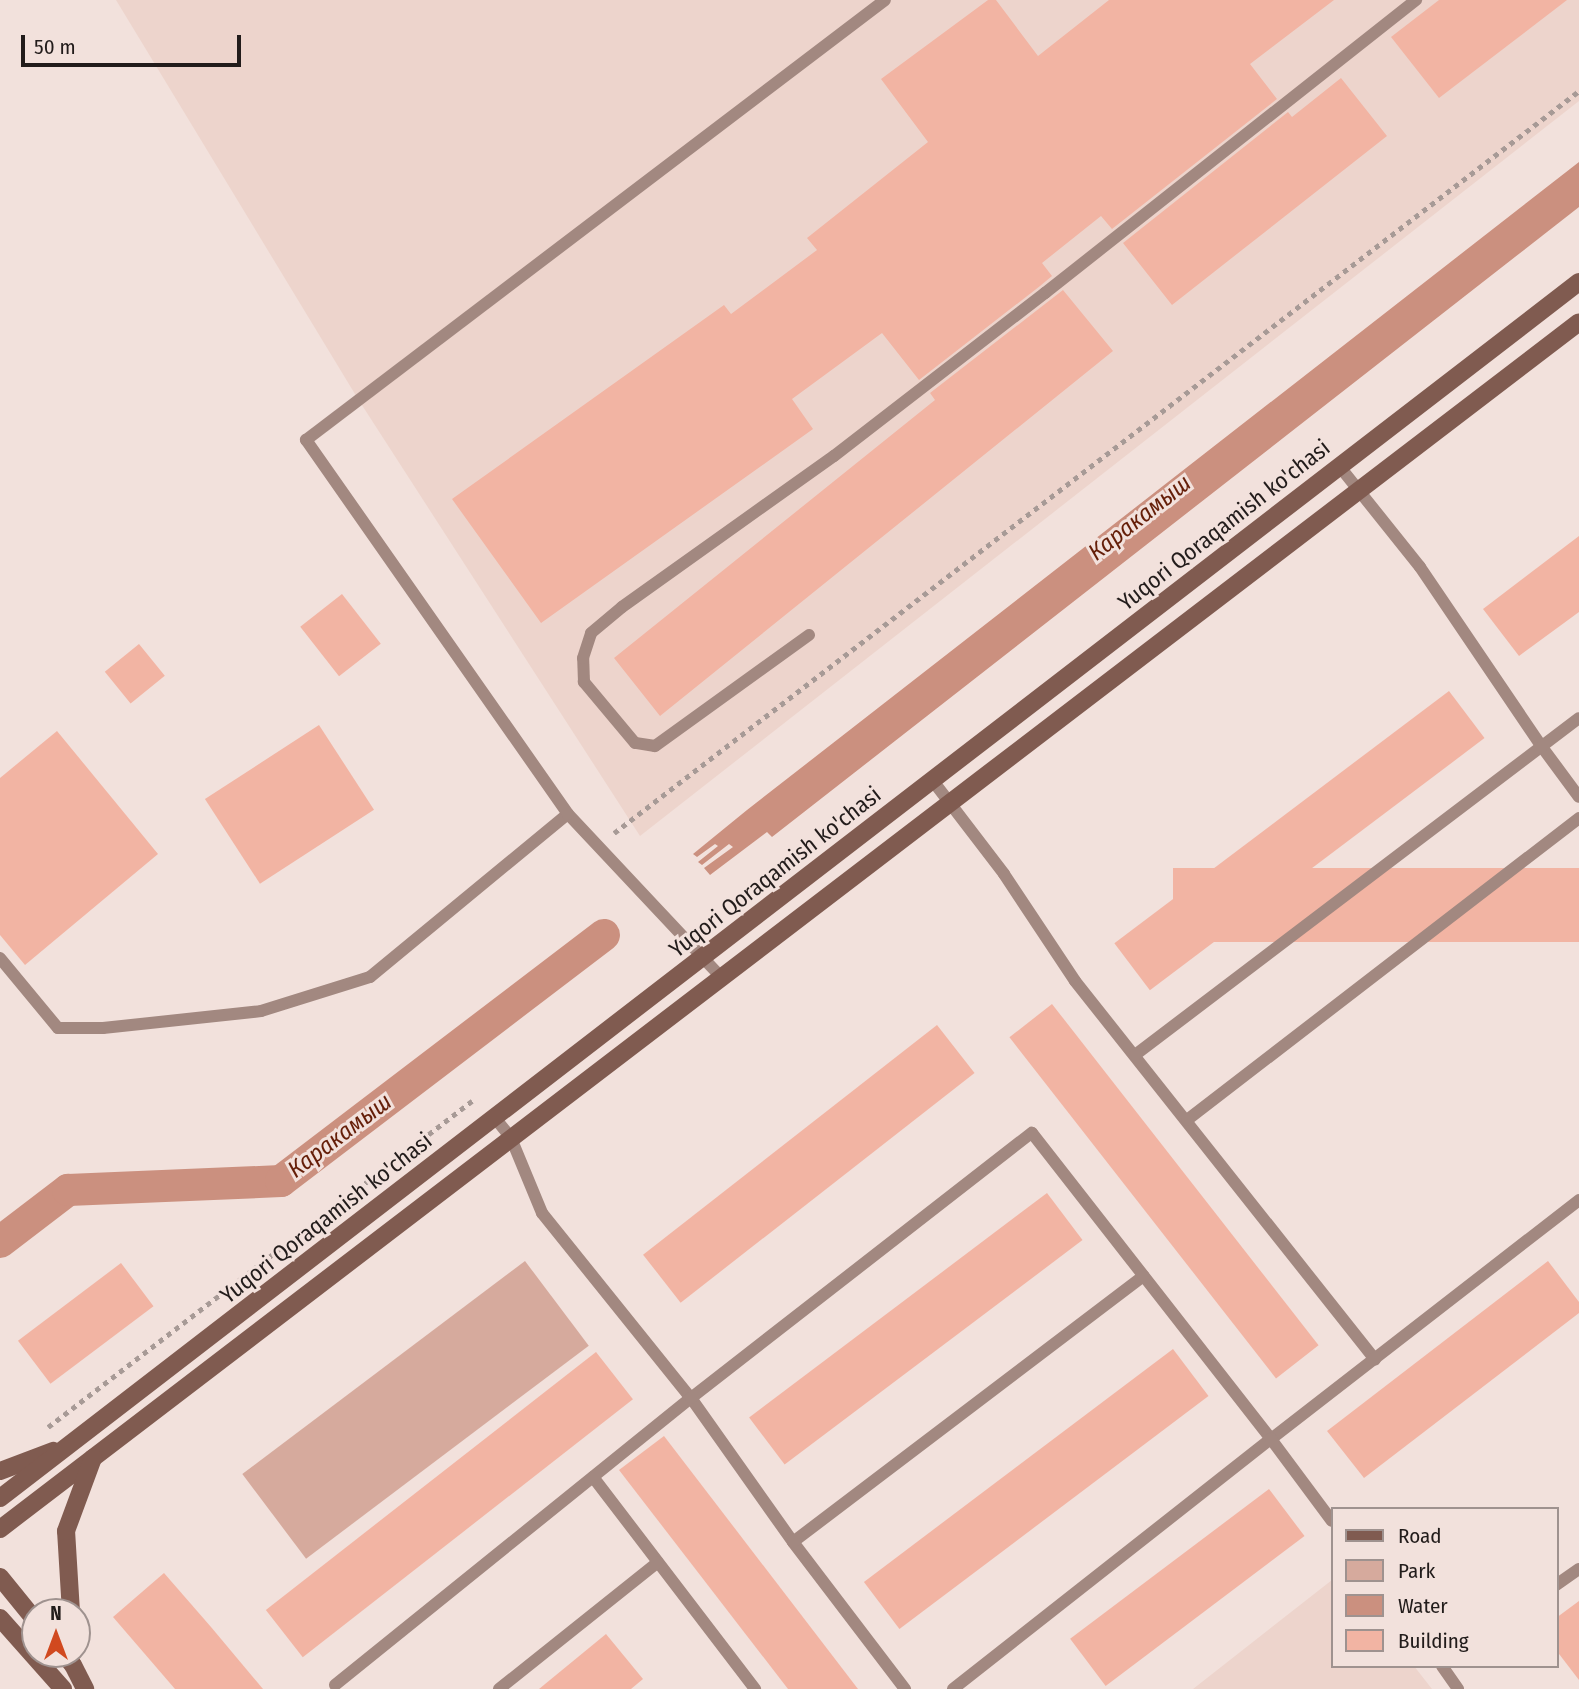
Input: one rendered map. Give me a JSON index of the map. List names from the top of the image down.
{
  "streets": {
    "main road": ["Yuqori Qoraqamish ko'chasi"]
  },
  "water": ["Каракамыш"],
  "legend": [
    "Road",
    "Park",
    "Water",
    "Building"
  ],
  "scale_bar": "50 m",
  "north": "top"
}
